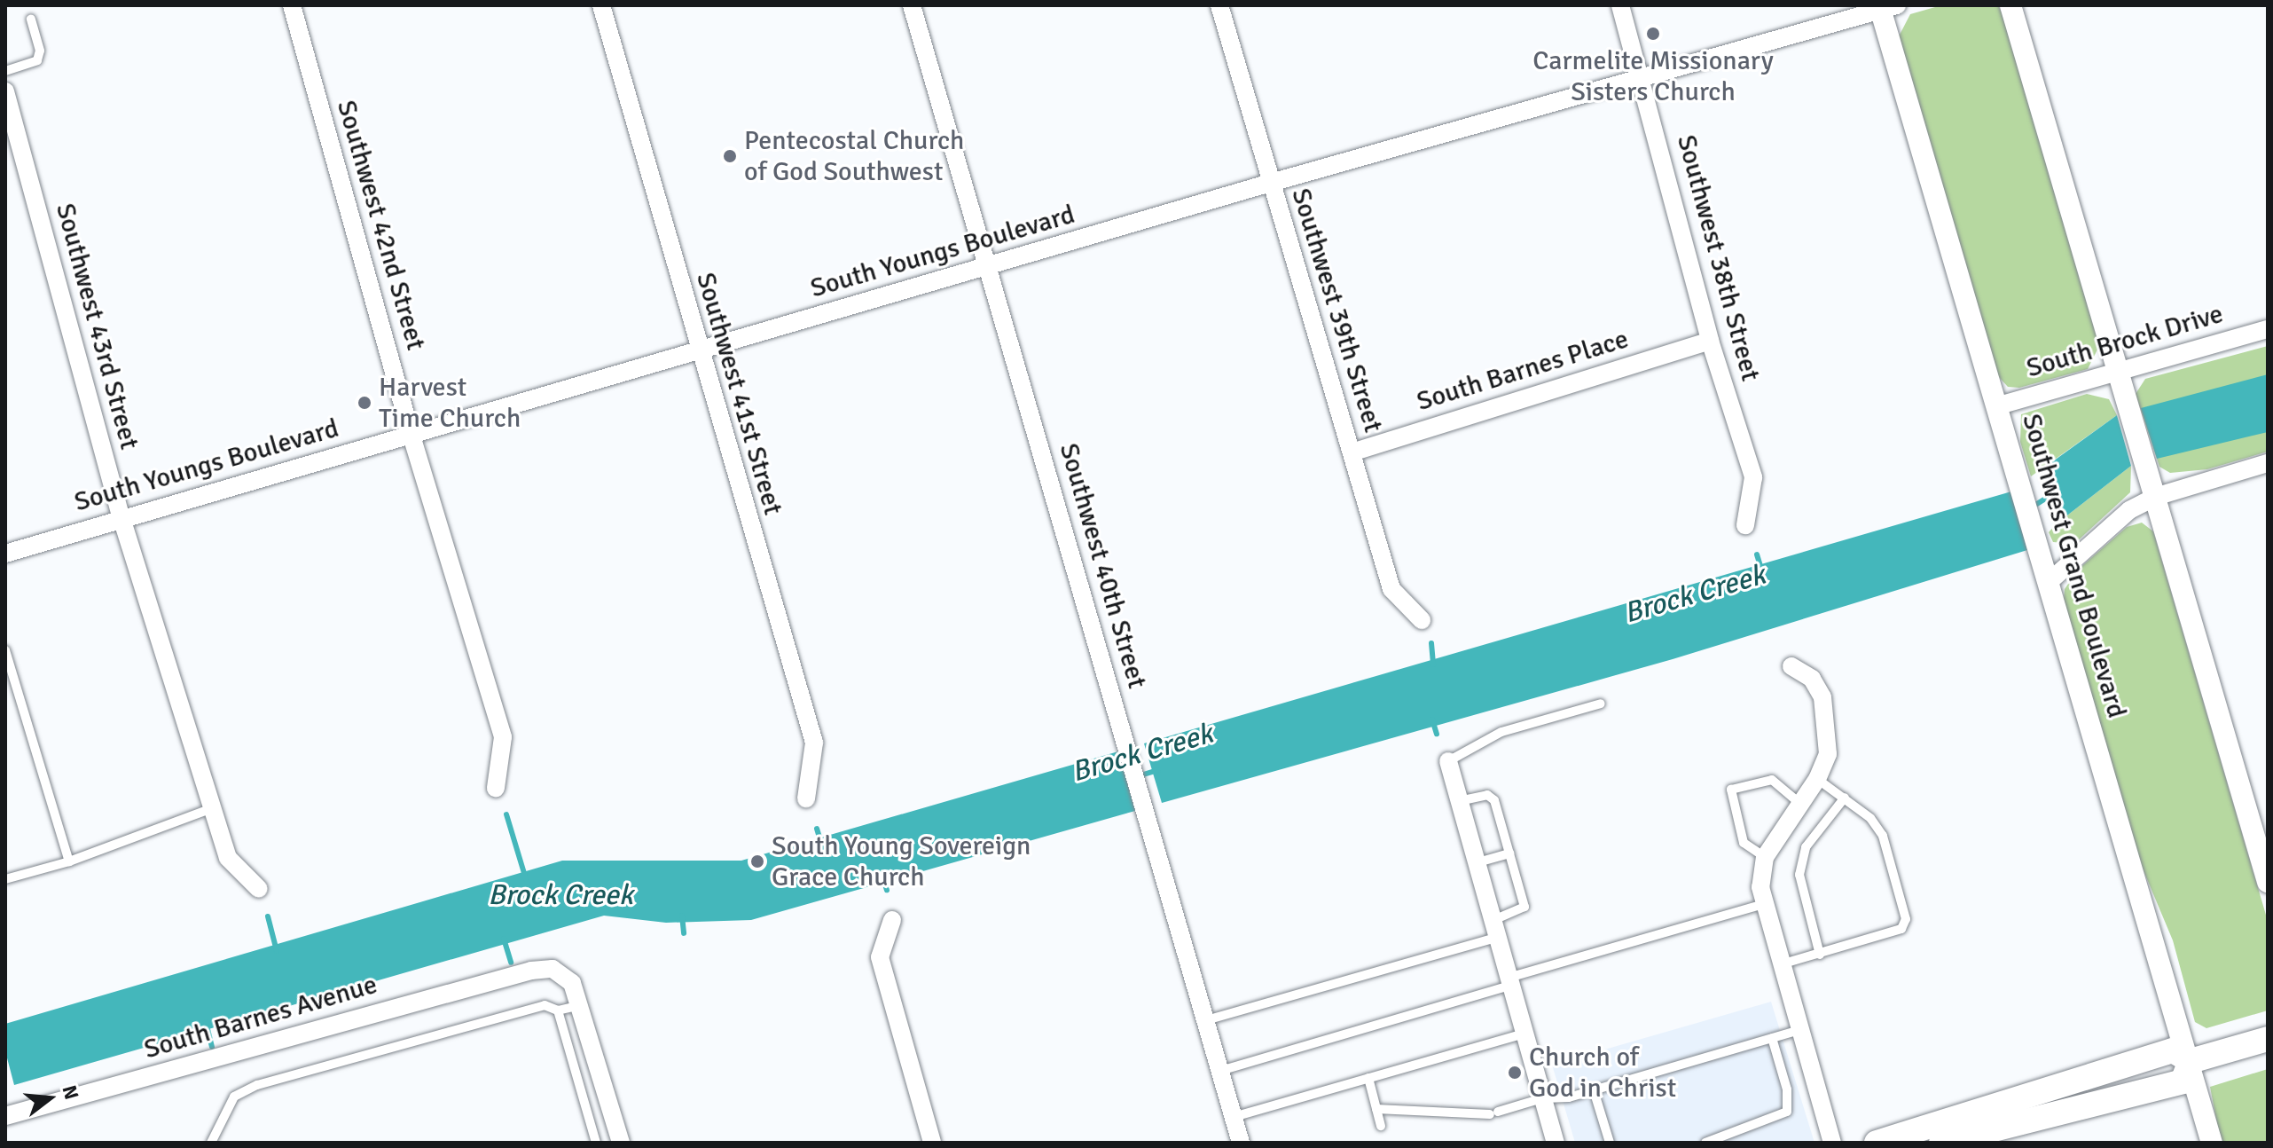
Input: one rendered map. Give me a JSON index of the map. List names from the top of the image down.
{
  "streets": {
    "street": [
      "Southwest 42nd Street",
      "South Youngs Boulevard",
      "Southwest 38th Street",
      "Southwest 39th Street",
      "Southwest 43rd Street",
      "South Brock Drive",
      "South Barnes Place",
      "Southwest 41st Street",
      "Southwest 40th Street",
      "Southwest Grand Boulevard",
      "South Barnes Avenue"
    ]
  },
  "crossings": [
    ["Southwest 42nd Street", "South Youngs Boulevard"],
    ["South Youngs Boulevard", "Southwest 38th Street"],
    ["South Youngs Boulevard", "Southwest 39th Street"],
    ["South Youngs Boulevard", "Southwest 43rd Street"],
    ["South Youngs Boulevard", "Southwest 41st Street"],
    ["South Youngs Boulevard", "Southwest 40th Street"],
    ["South Youngs Boulevard", "Southwest Grand Boulevard"],
    ["Southwest 38th Street", "South Barnes Place"],
    ["Southwest 39th Street", "South Barnes Place"],
    ["South Brock Drive", "Southwest Grand Boulevard"]
  ],
  "water": ["Brock Creek"],
  "places": [
    "Carmelite Missionary Sisters Church",
    "Pentecostal Church of God Southwest",
    "Harvest Time Church",
    "South Young Sovereign Grace Church",
    "Church of God in Christ"
  ],
  "north": "right"
}
